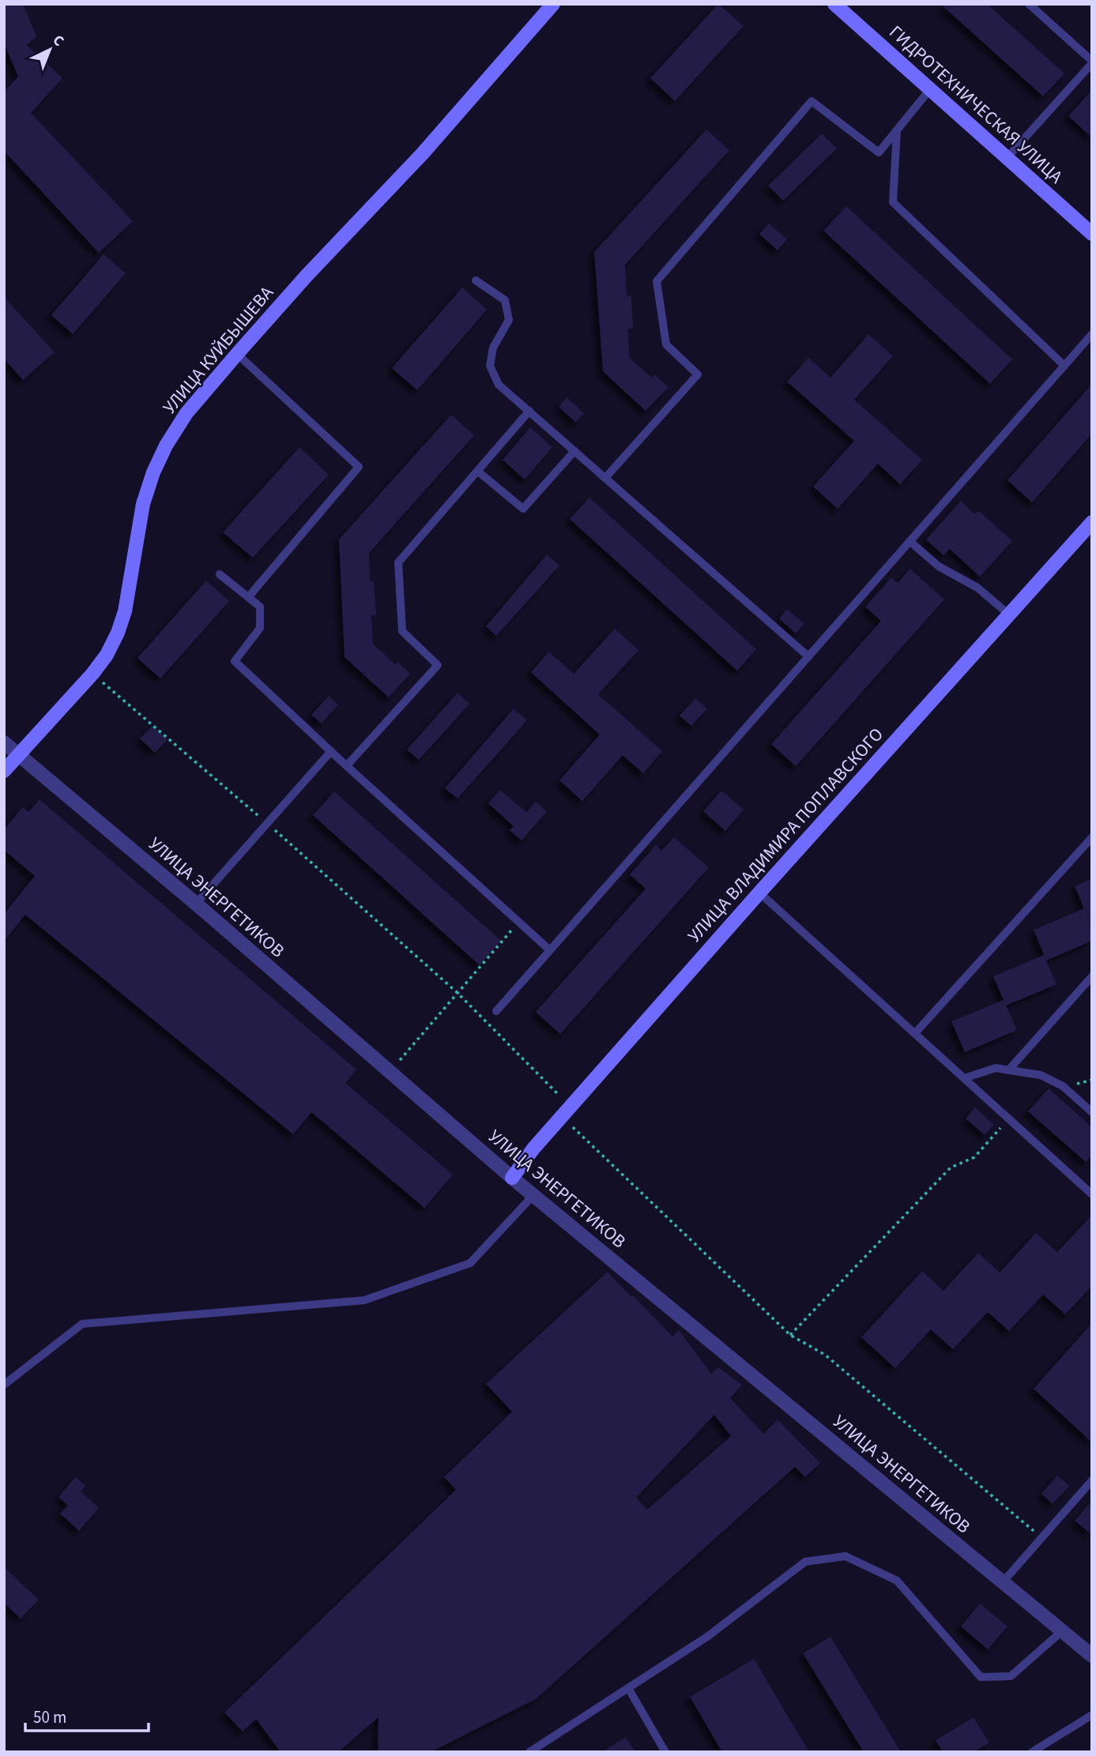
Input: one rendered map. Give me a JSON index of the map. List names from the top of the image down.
{
  "streets": {
    "main road": ["ГИДРОТЕХНИЧЕСКАЯ УЛИЦА", "УЛИЦА КУЙБЫШЕВА", "УЛИЦА ВЛАДИМИРА ПОПЛАВСКОГО"],
    "street": ["УЛИЦА ЭНЕРГЕТИКОВ"]
  },
  "crossings": [
    ["УЛИЦА КУЙБЫШЕВА", "УЛИЦА ЭНЕРГЕТИКОВ"],
    ["УЛИЦА ВЛАДИМИРА ПОПЛАВСКОГО", "УЛИЦА ЭНЕРГЕТИКОВ"]
  ],
  "scale_bar": "50 m",
  "north": "top right"
}
